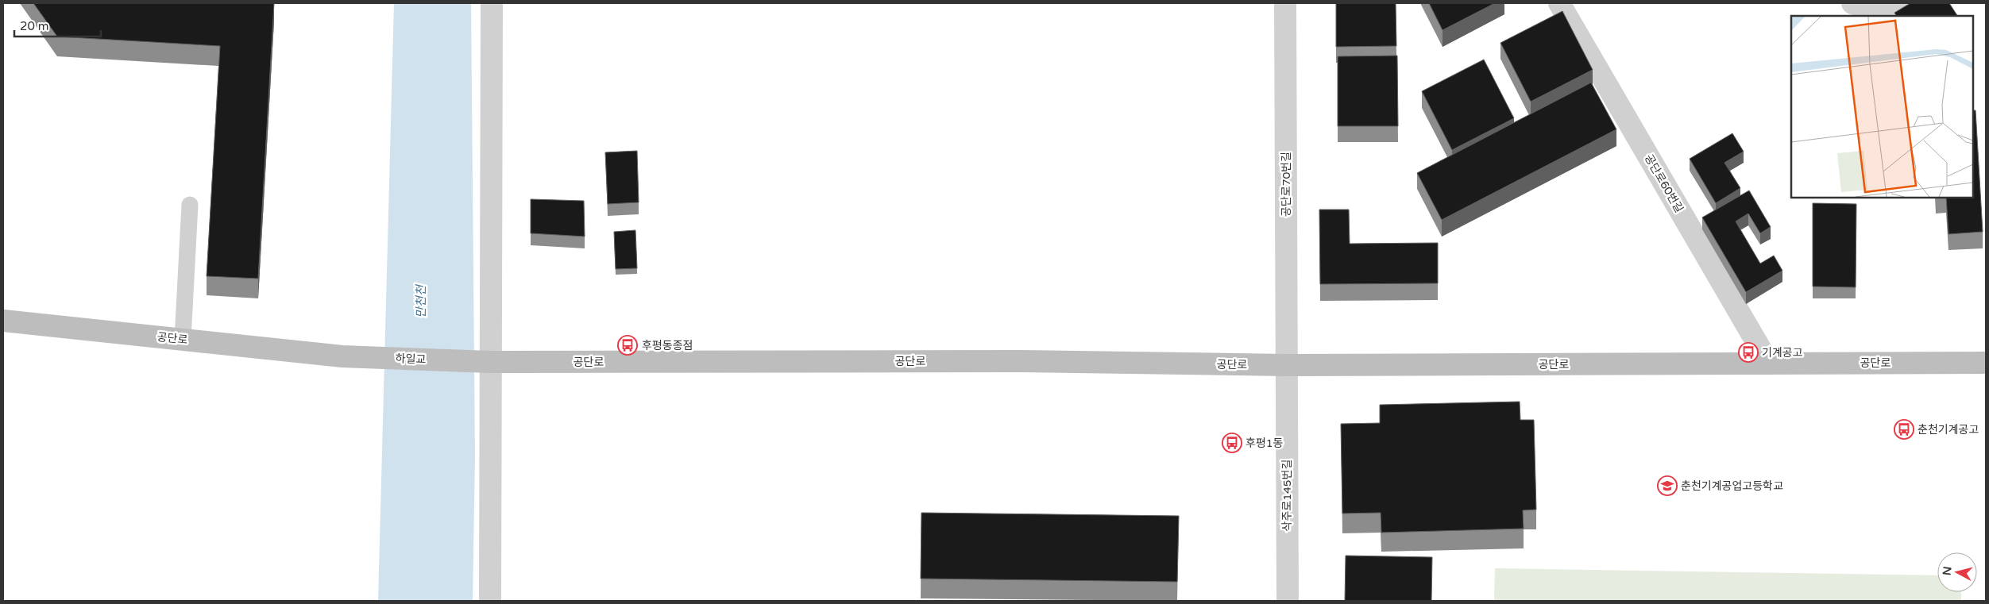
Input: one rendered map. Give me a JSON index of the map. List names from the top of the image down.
{
  "streets": {
    "street": [
      "공단로60번길",
      "공단로70번길",
      "공단로",
      "하일교",
      "삭주로145번길"
    ]
  },
  "crossings": [
    ["공단로60번길", "공단로"],
    ["공단로70번길", "공단로"],
    ["공단로70번길", "삭주로145번길"],
    ["공단로", "하일교"],
    ["공단로", "삭주로145번길"]
  ],
  "water": ["만천천"],
  "places": {
    "bus stop": [
      "후평동종점",
      "기계공고",
      "춘천기계공고",
      "후평1동"
    ],
    "school or university": ["춘천기계공업고등학교"]
  },
  "scale_bar": "20 m",
  "north": "left"
}
